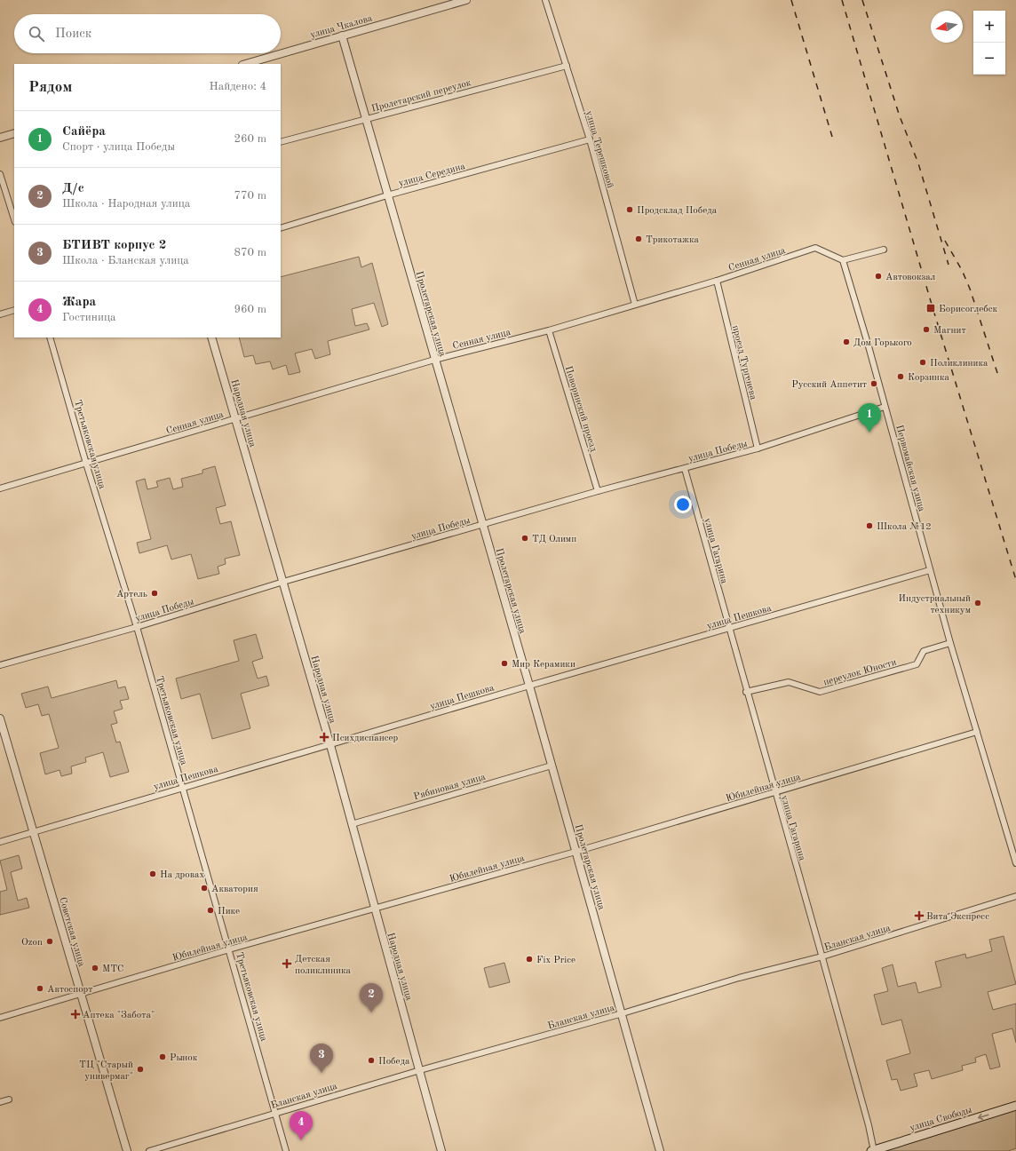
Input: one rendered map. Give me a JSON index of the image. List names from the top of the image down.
{
  "streets": {
    "main road": ["улица Свободы"],
    "street": [
      "улица Чкалова",
      "Пролетарский переулок",
      "улица Терешковой",
      "улица Середина",
      "Сенная улица",
      "Пролетарская улица",
      "проезд Тургенева",
      "Поворинский проезд",
      "Народная улица",
      "Третьяковская улица",
      "улица Победы",
      "Первомайская улица",
      "улица Гагарина",
      "улица Пешкова",
      "переулок Юности",
      "Рябиновая улица",
      "Юбилейная улица",
      "Советская улица",
      "Бланская улица"
    ]
  },
  "crossings": [
    ["улица Чкалова", "Пролетарская улица"],
    ["Пролетарский переулок", "улица Терешковой"],
    ["Пролетарский переулок", "Пролетарская улица"],
    ["улица Терешковой", "улица Середина"],
    ["улица Терешковой", "Сенная улица"],
    ["улица Середина", "Пролетарская улица"],
    ["Сенная улица", "Пролетарская улица"],
    ["Сенная улица", "проезд Тургенева"],
    ["Сенная улица", "Поворинский проезд"],
    ["Сенная улица", "Народная улица"],
    ["Сенная улица", "Третьяковская улица"],
    ["Сенная улица", "Первомайская улица"],
    ["Пролетарская улица", "улица Победы"],
    ["Пролетарская улица", "улица Пешкова"],
    ["Пролетарская улица", "Рябиновая улица"],
    ["Пролетарская улица", "Юбилейная улица"],
    ["Пролетарская улица", "Бланская улица"],
    ["проезд Тургенева", "улица Победы"],
    ["Поворинский проезд", "улица Победы"],
    ["Народная улица", "улица Победы"],
    ["Народная улица", "улица Пешкова"],
    ["Народная улица", "Рябиновая улица"],
    ["Народная улица", "Юбилейная улица"],
    ["Народная улица", "Бланская улица"],
    ["Третьяковская улица", "улица Победы"],
    ["Третьяковская улица", "улица Пешкова"],
    ["Третьяковская улица", "Юбилейная улица"],
    ["Третьяковская улица", "Бланская улица"],
    ["улица Победы", "Первомайская улица"],
    ["улица Победы", "улица Гагарина"],
    ["Первомайская улица", "улица Пешкова"],
    ["Первомайская улица", "переулок Юности"],
    ["Первомайская улица", "Юбилейная улица"],
    ["улица Гагарина", "улица Пешкова"],
    ["улица Гагарина", "переулок Юности"],
    ["улица Гагарина", "Юбилейная улица"],
    ["улица Гагарина", "Бланская улица"],
    ["улица Гагарина", "улица Свободы"],
    ["улица Пешкова", "Советская улица"],
    ["Юбилейная улица", "Советская улица"]
  ],
  "one_way": ["улица Свободы"],
  "places": {
    "other": [
      "Продсклад Победа",
      "Трикотажка",
      "Автовокзал",
      "Магнит",
      "Дом Горького",
      "Поликлиника",
      "Корзинка",
      "Русский Аппетит",
      "Школа №12",
      "ТД Олимп",
      "Артель",
      "Индустриальный техникум",
      "Мир Керамики",
      "На дровах",
      "Акватория",
      "Пике",
      "Ozon",
      "Fix Price",
      "МТС",
      "Автоспорт",
      "Рынок",
      "Победа",
      "ТЦ \"Старый универмаг\""
    ],
    "transit": ["Борисоглебск"],
    "health": [
      "Психдиспансер",
      "Вита Экспресс",
      "Детская поликлиника",
      "Аптека \"Забота\""
    ]
  },
  "north": "left",
  "page": {
    "map_buttons": ["+", "−"],
    "search": "Поиск",
    "heading": ["Рядом", "Найдено: 4"],
    "list": [
      {
        "mark": "1",
        "name": "Сайёра",
        "note": "Спорт · улица Победы",
        "value": "260 m"
      },
      {
        "mark": "2",
        "name": "Д/с",
        "note": "Школа · Народная улица",
        "value": "770 m"
      },
      {
        "mark": "3",
        "name": "БТИВТ корпус 2",
        "note": "Школа · Бланская улица",
        "value": "870 m"
      },
      {
        "mark": "4",
        "name": "Жара",
        "note": "Гостиница",
        "value": "960 m"
      }
    ],
    "pins": [
      "1",
      "2",
      "3",
      "4"
    ]
  }
}
